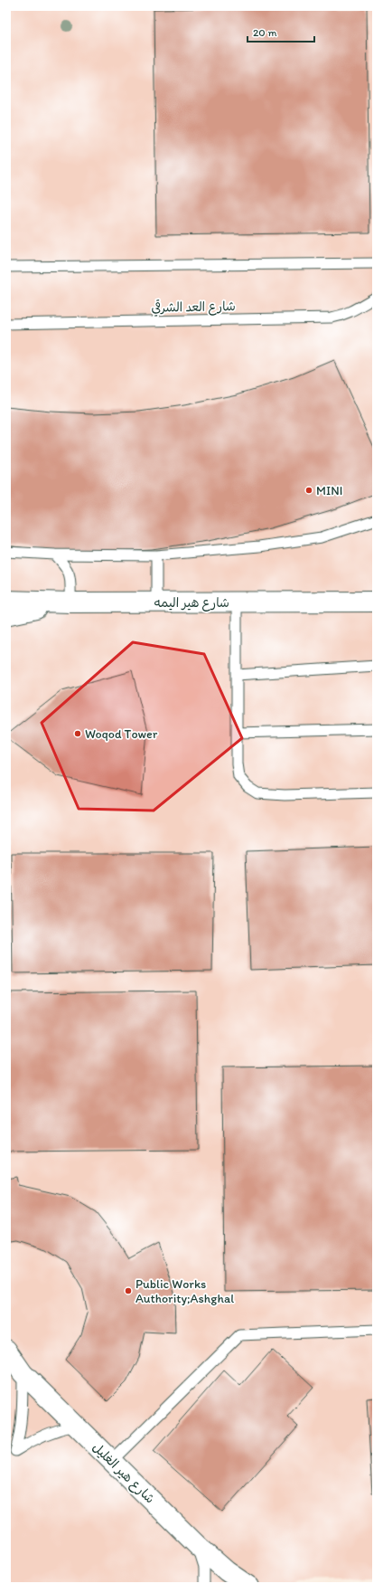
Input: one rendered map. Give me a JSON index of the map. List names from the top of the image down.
{
  "streets": {
    "street": ["شارع هير اليمه", "شارع هير الغليل"],
    "lane": ["شارع العد الشرقي"]
  },
  "places": ["MINI", "Woqod Tower", "Public Works Authority;Ashghal"],
  "scale_bar": "20 m"
}
